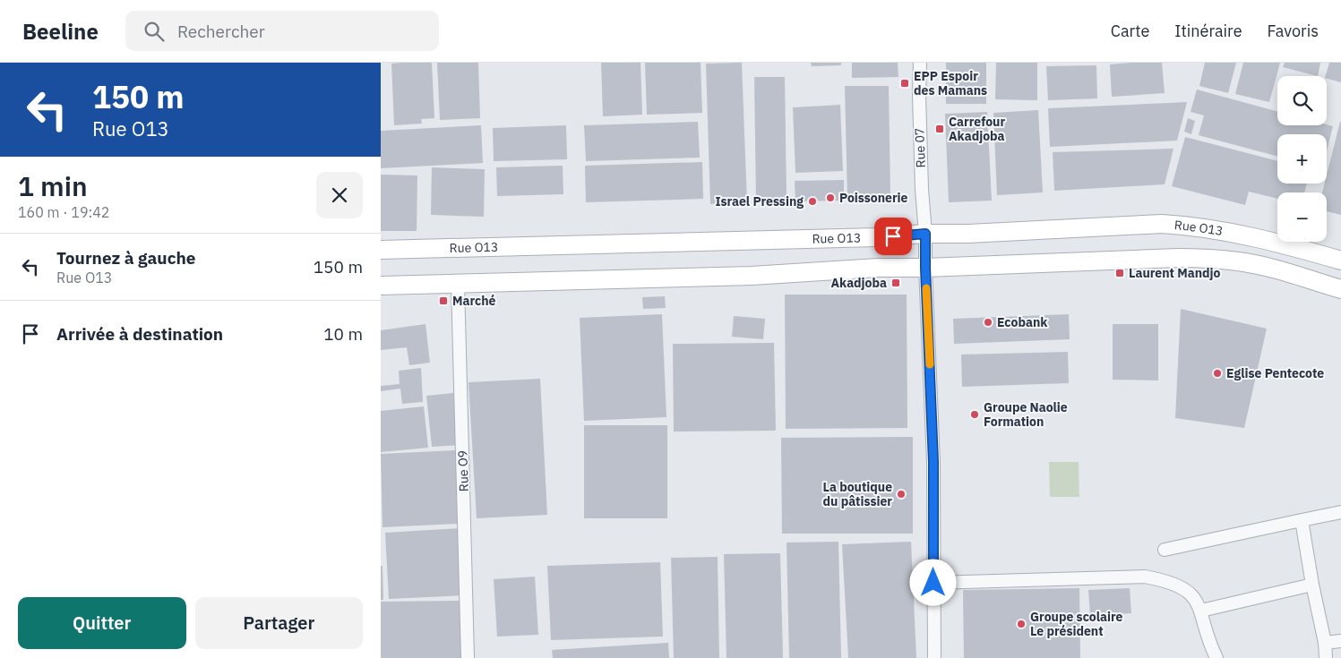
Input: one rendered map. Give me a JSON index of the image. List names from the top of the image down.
{
  "streets": {
    "main road": ["Rue O13"],
    "street": ["Rue 07", "Rue O9"]
  },
  "crossings": [
    ["Rue 07", "Rue O13"]
  ],
  "places": {
    "transit": [
      "EPP Espoir des Mamans",
      "Carrefour Akadjoba",
      "Laurent Mandjo",
      "Akadjoba",
      "Marché"
    ],
    "other": [
      "Poissonerie",
      "Israel Pressing",
      "Ecobank",
      "Eglise Pentecote",
      "Groupe Naolie Formation",
      "La boutique du pâtissier",
      "Groupe scolaire Le président"
    ]
  },
  "page": {
    "header": "Beeline",
    "search": "Rechercher",
    "nav": ["Carte", "Itinéraire", "Favoris"],
    "turn": ["150 m", "Rue O13"],
    "map_buttons": ["+", "−"],
    "heading": ["1 min", "160 m · 19:42"],
    "list": [
      {
        "name": "Tournez à gauche",
        "note": "Rue O13",
        "value": "150 m"
      },
      {
        "name": "Arrivée à destination",
        "value": "10 m"
      }
    ],
    "buttons": ["Quitter", "Partager"]
  }
}
